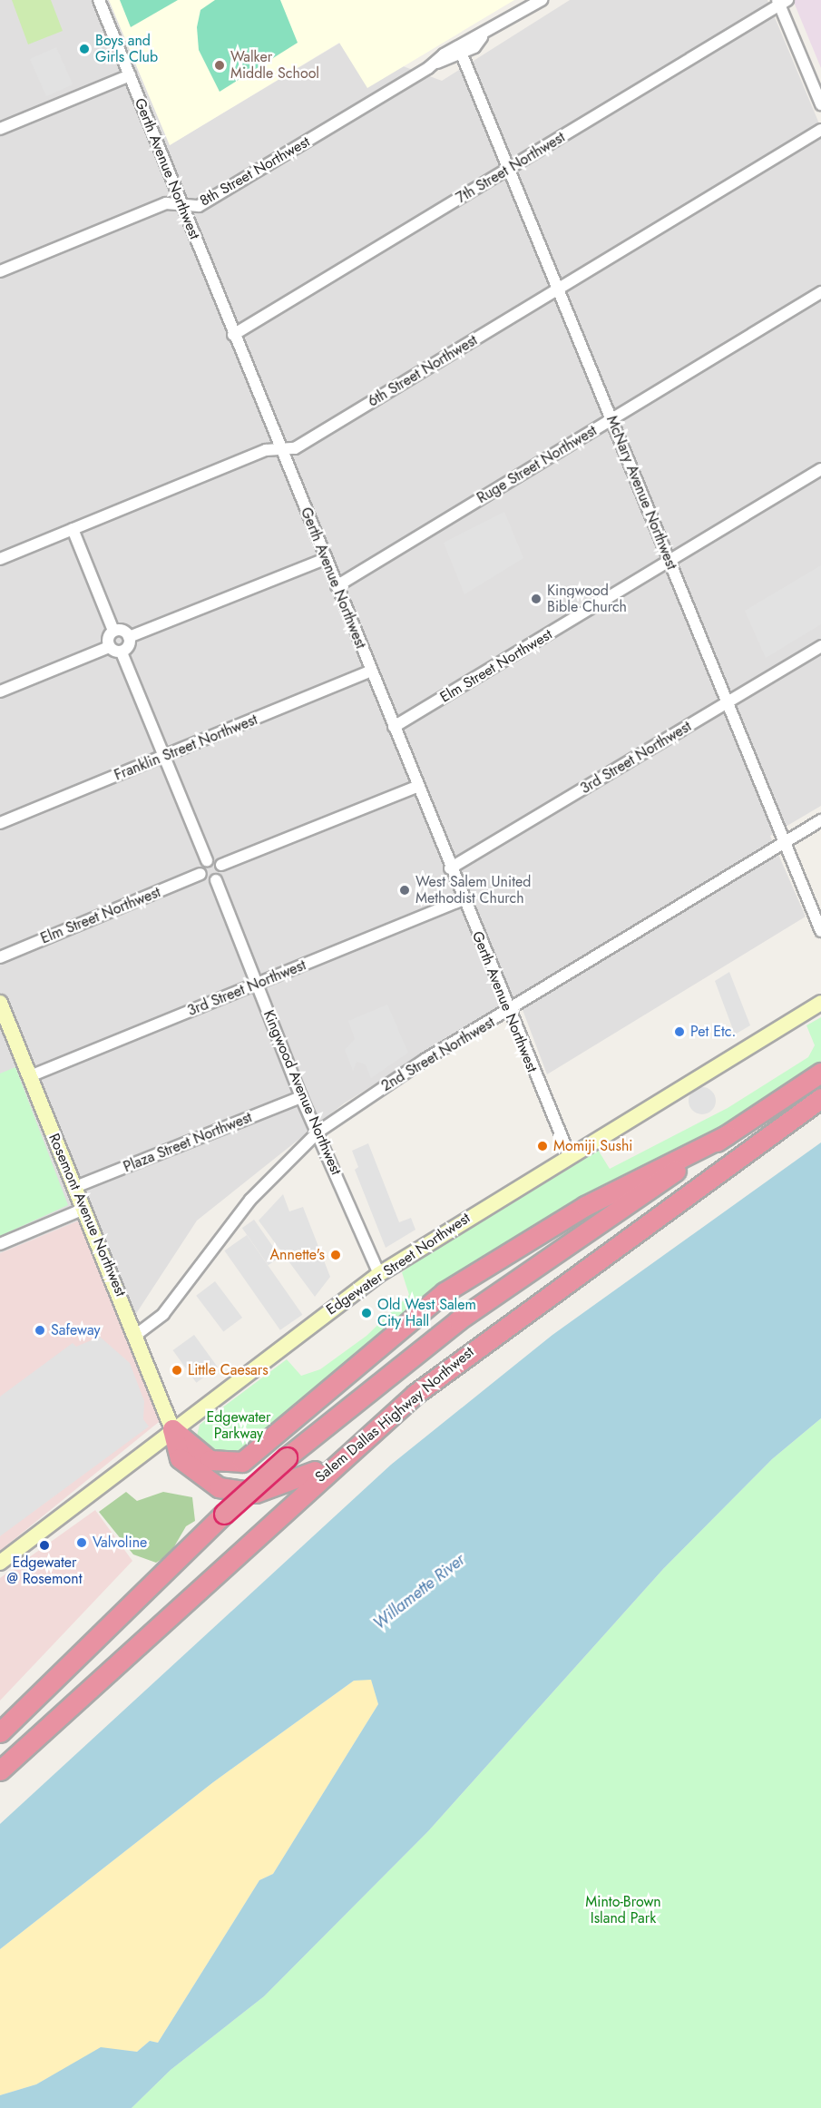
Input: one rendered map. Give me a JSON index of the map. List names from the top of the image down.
{
  "streets": {
    "highway": ["Salem Dallas Highway Northwest"],
    "main road": ["Rosemont Avenue Northwest", "Edgewater Street Northwest"],
    "street": [
      "7th Street Northwest",
      "Gerth Avenue Northwest",
      "8th Street Northwest",
      "6th Street Northwest",
      "Ruge Street Northwest",
      "McNary Avenue Northwest",
      "Elm Street Northwest",
      "Franklin Street Northwest",
      "3rd Street Northwest",
      "2nd Street Northwest",
      "Kingwood Avenue Northwest",
      "Plaza Street Northwest"
    ]
  },
  "crossings": [
    ["7th Street Northwest", "Gerth Avenue Northwest"],
    ["7th Street Northwest", "McNary Avenue Northwest"],
    ["Gerth Avenue Northwest", "8th Street Northwest"],
    ["Gerth Avenue Northwest", "6th Street Northwest"],
    ["Gerth Avenue Northwest", "Ruge Street Northwest"],
    ["Gerth Avenue Northwest", "Elm Street Northwest"],
    ["Gerth Avenue Northwest", "Franklin Street Northwest"],
    ["Gerth Avenue Northwest", "3rd Street Northwest"],
    ["Gerth Avenue Northwest", "2nd Street Northwest"],
    ["Gerth Avenue Northwest", "Edgewater Street Northwest"],
    ["8th Street Northwest", "McNary Avenue Northwest"],
    ["6th Street Northwest", "McNary Avenue Northwest"],
    ["Ruge Street Northwest", "McNary Avenue Northwest"],
    ["McNary Avenue Northwest", "Elm Street Northwest"],
    ["McNary Avenue Northwest", "3rd Street Northwest"],
    ["McNary Avenue Northwest", "2nd Street Northwest"],
    ["3rd Street Northwest", "Kingwood Avenue Northwest"],
    ["3rd Street Northwest", "Rosemont Avenue Northwest"],
    ["2nd Street Northwest", "Kingwood Avenue Northwest"],
    ["2nd Street Northwest", "Rosemont Avenue Northwest"],
    ["Kingwood Avenue Northwest", "Plaza Street Northwest"],
    ["Kingwood Avenue Northwest", "Edgewater Street Northwest"],
    ["Plaza Street Northwest", "Rosemont Avenue Northwest"],
    ["Rosemont Avenue Northwest", "Edgewater Street Northwest"]
  ],
  "water": ["Willamette River"],
  "parks": ["Edgewater Parkway", "Minto-Brown Island Park"],
  "places": [
    "Boys and Girls Club",
    "Walker Middle School",
    "Kingwood Bible Church",
    "West Salem United Methodist Church",
    "Pet Etc.",
    "Momiji Sushi",
    "Annette's",
    "Old West Salem City Hall",
    "Safeway",
    "Little Caesars",
    "Valvoline",
    "Edgewater @ Rosemont"
  ]
}
